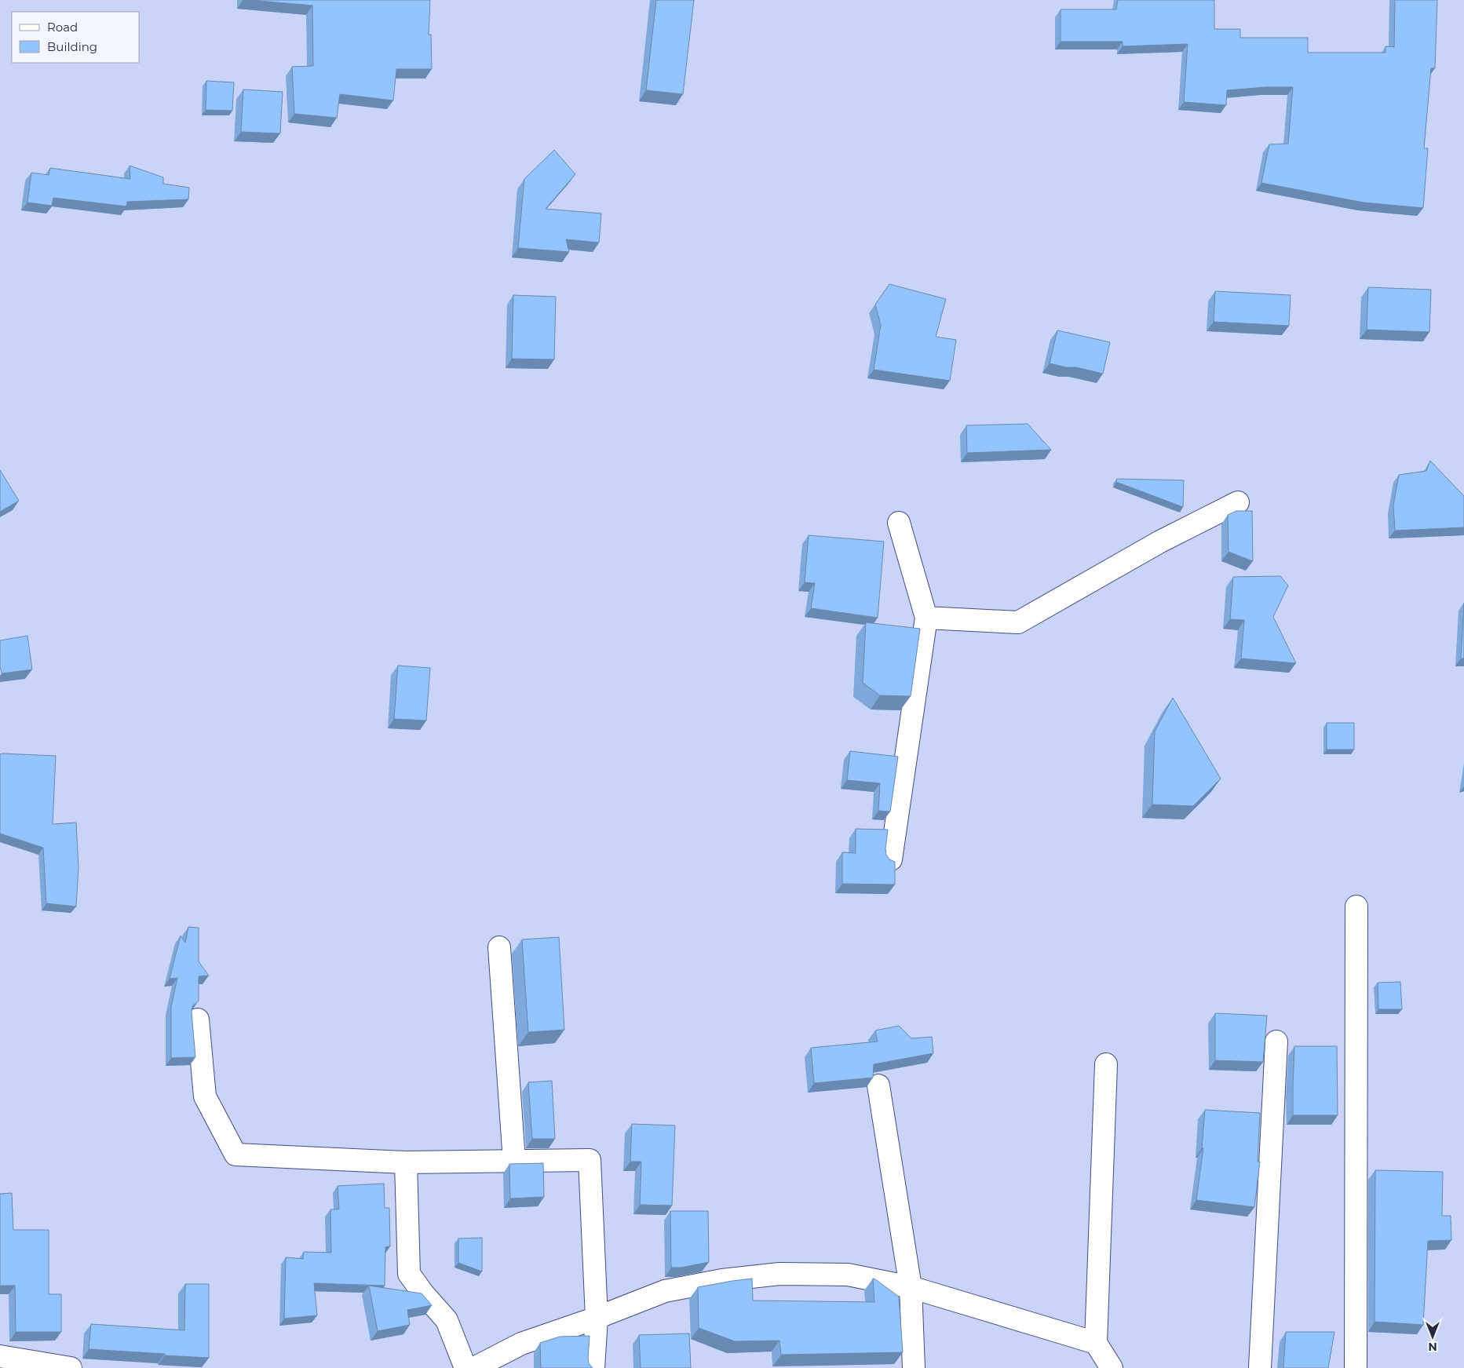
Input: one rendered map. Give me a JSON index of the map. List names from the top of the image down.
{
  "legend": ["Road", "Building"],
  "north": "bottom"
}
